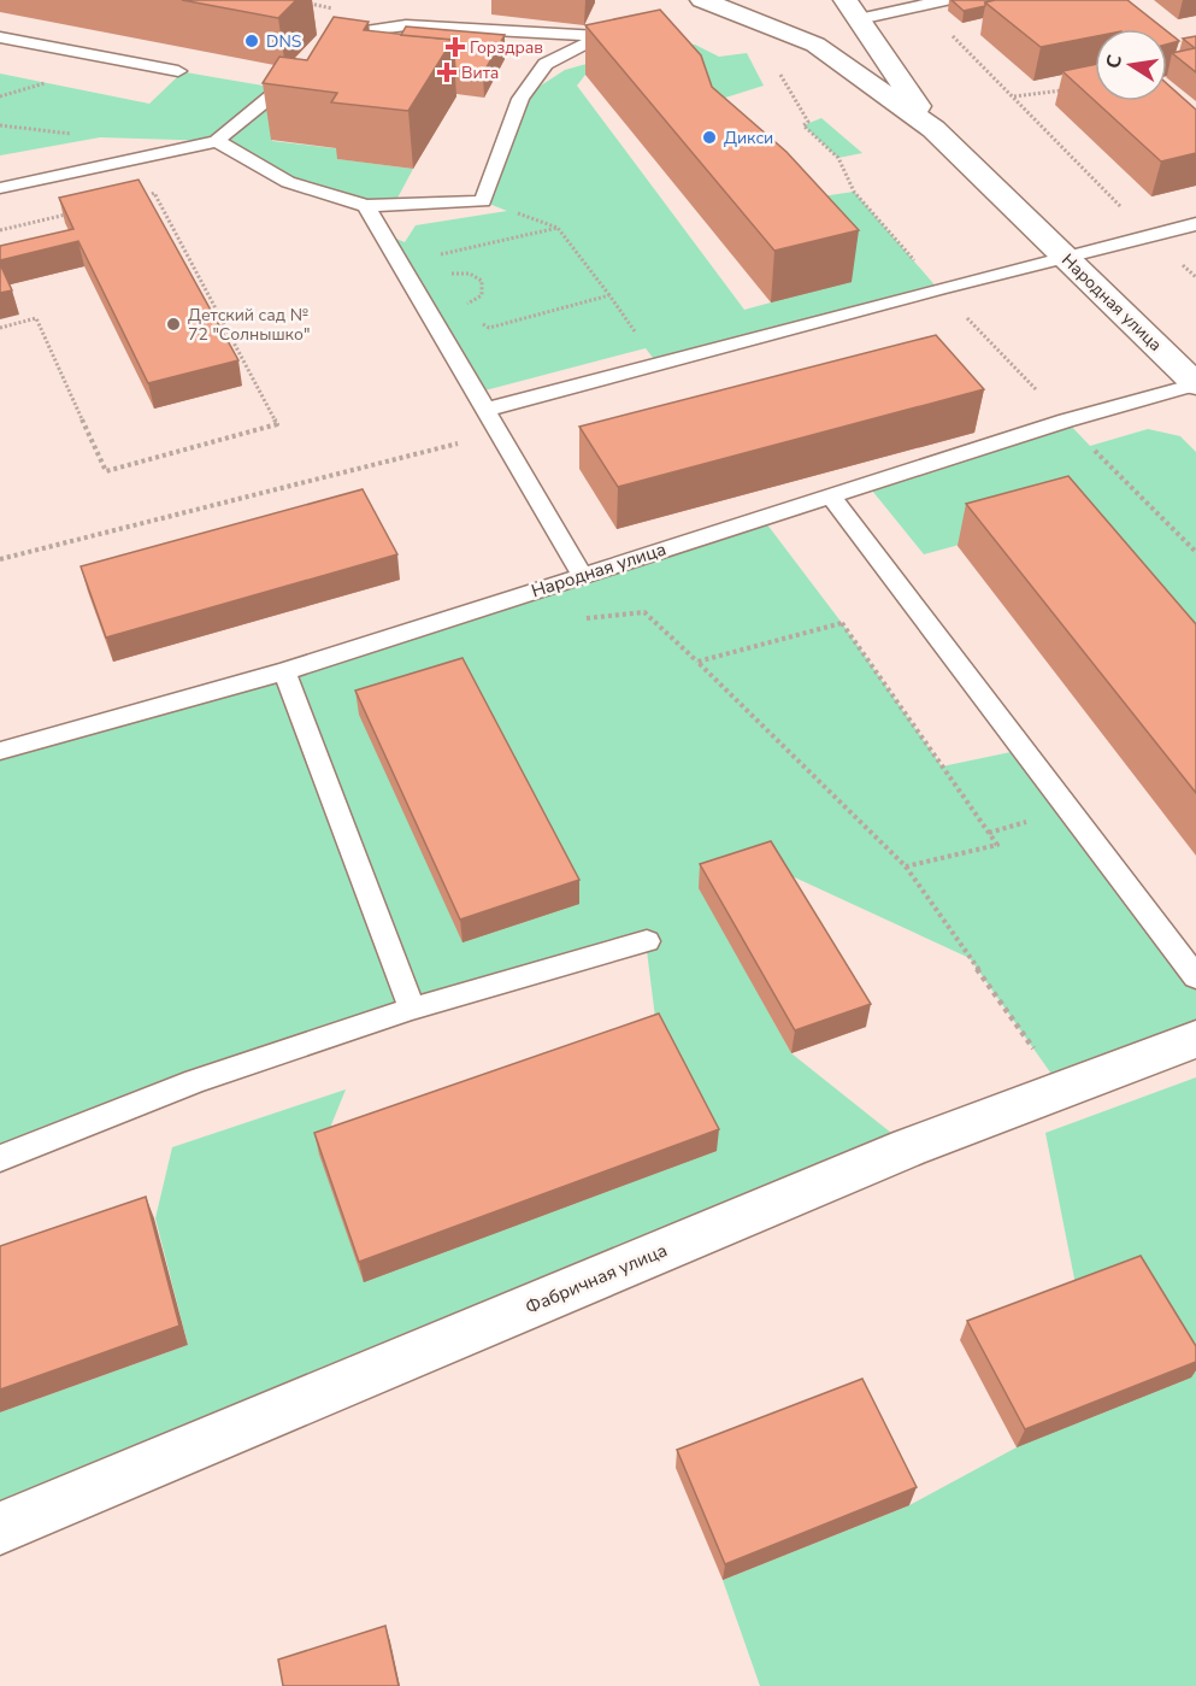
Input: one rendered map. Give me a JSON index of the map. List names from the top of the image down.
{
  "streets": {
    "main road": ["Народная улица", "Фабричная улица"]
  },
  "places": {
    "other": ["DNS", "Дикси", "Детский сад № 72 \"Солнышко\""],
    "health": ["Горздрав", "Вита"]
  },
  "north": "left"
}
